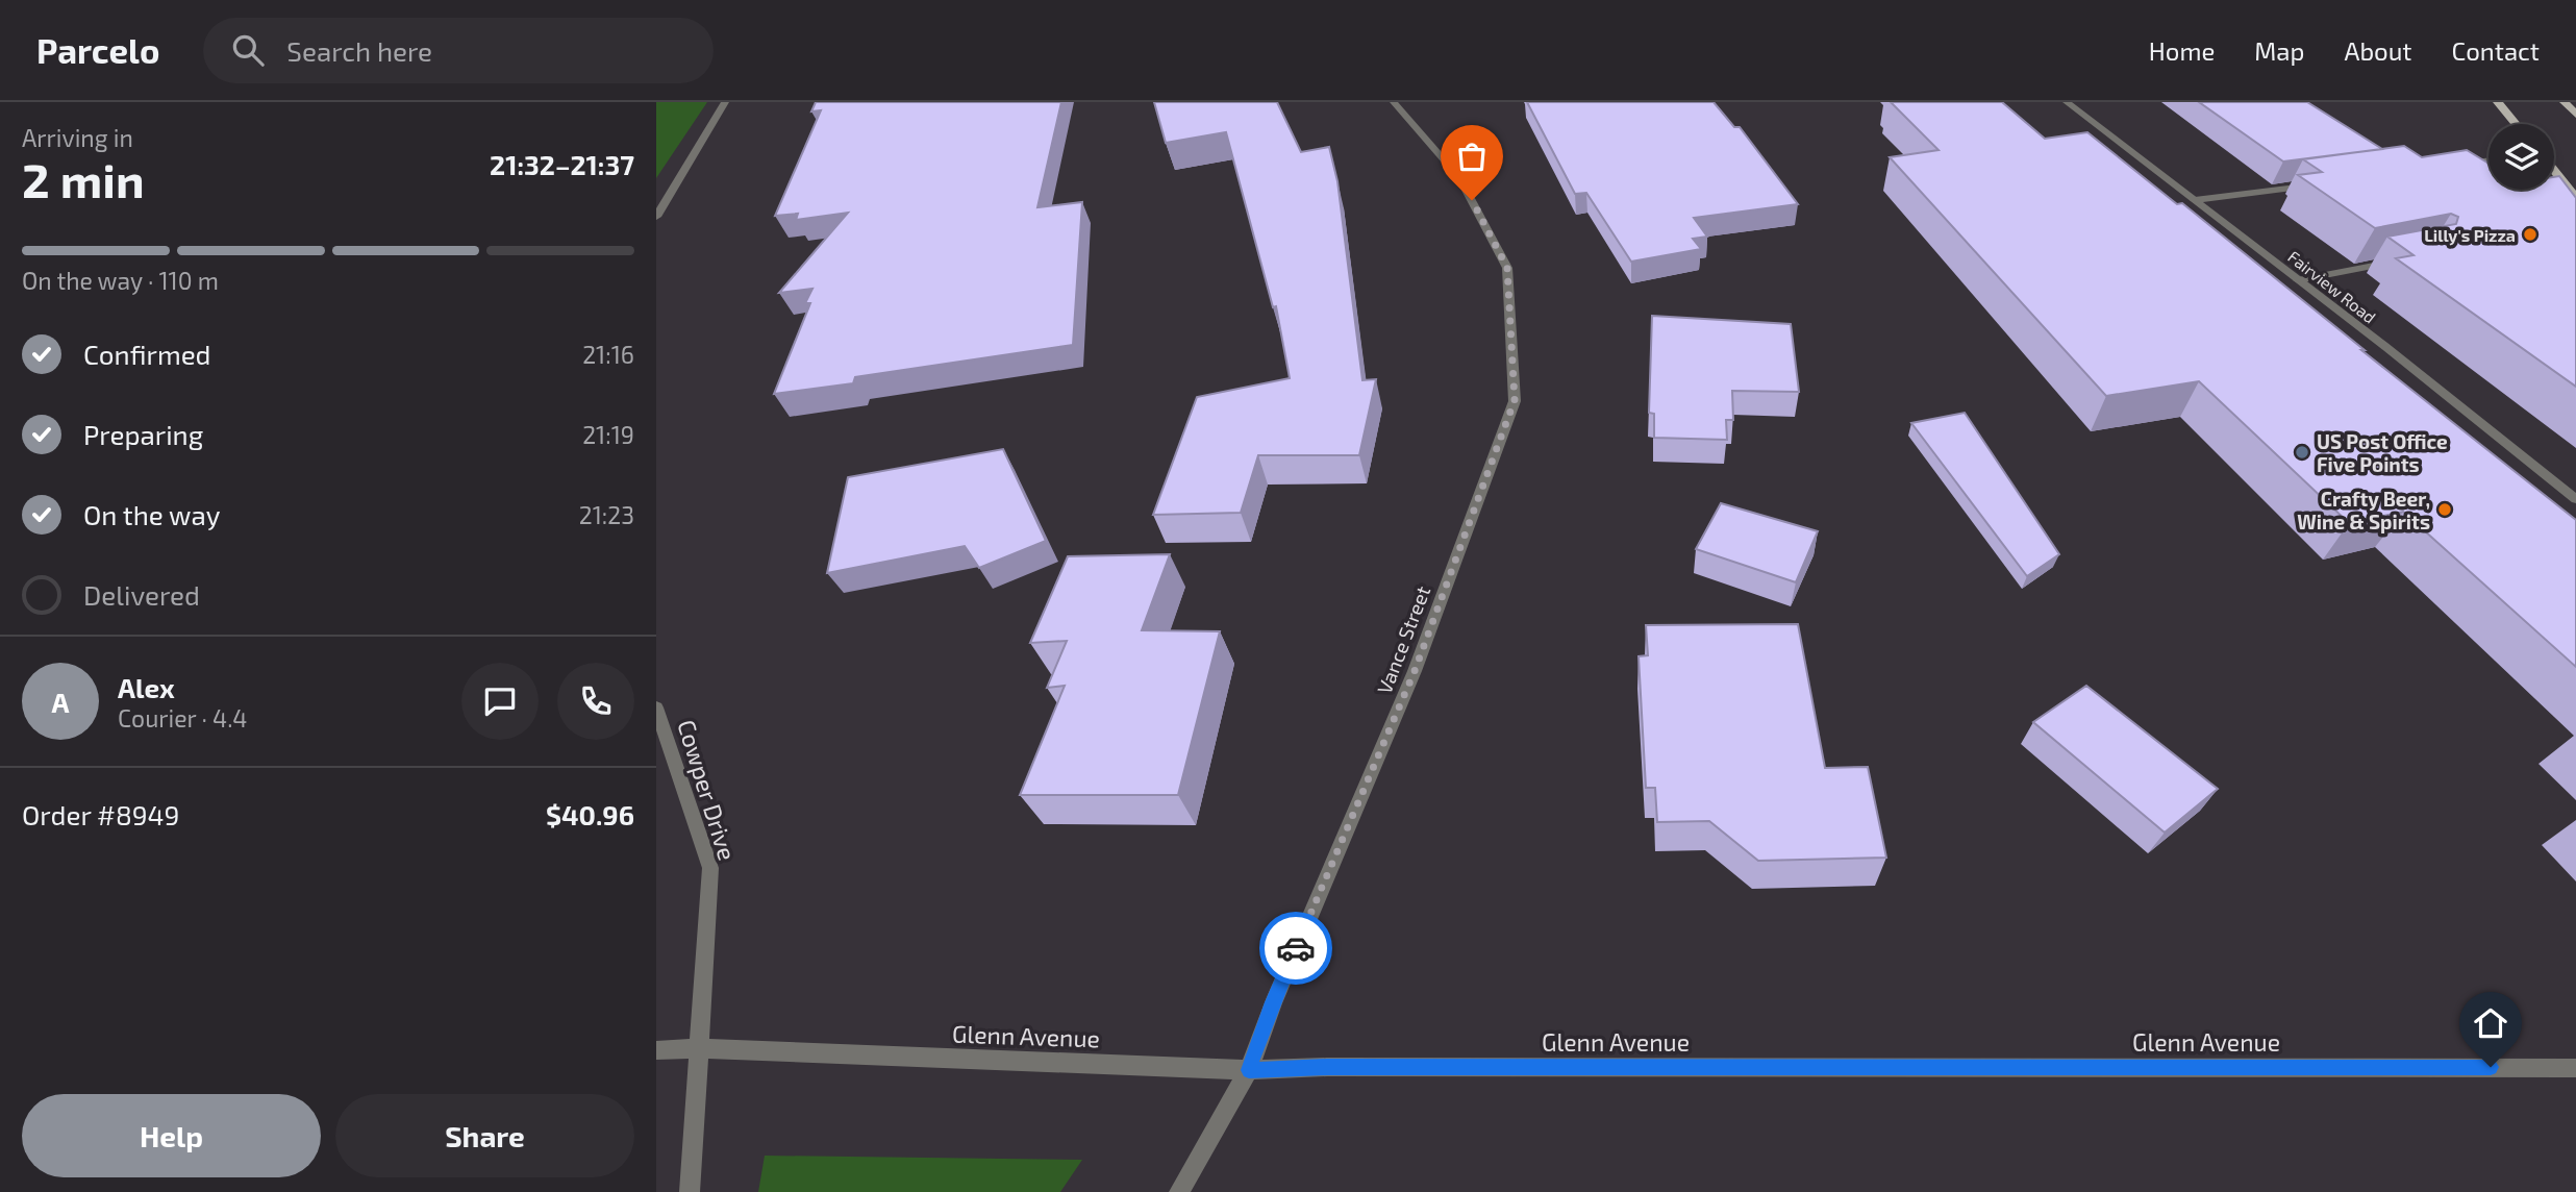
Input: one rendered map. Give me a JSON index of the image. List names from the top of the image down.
{
  "streets": {
    "street": [
      "Fairview Road",
      "Vance Street",
      "Cowper Drive",
      "Glenn Avenue"
    ]
  },
  "crossings": [
    ["Vance Street", "Glenn Avenue"],
    ["Cowper Drive", "Glenn Avenue"]
  ],
  "places": ["Lilly's Pizza", "US Post Office Five Points", "Crafty Beer, Wine & Spirits"],
  "page": {
    "header": "Parcelo",
    "search": "Search here",
    "nav": [
      "Home",
      "Map",
      "About",
      "Contact"
    ],
    "heading": ["2 min", "Arriving in", "21:32–21:37"],
    "panel": [
      "Alex",
      "Courier · 4.4",
      "Order #8949",
      "$40.96"
    ],
    "bar": "On the way · 110 m",
    "list": [
      ["Confirmed", "21:16"],
      ["Preparing", "21:19"],
      ["On the way", "21:23"],
      "Delivered"
    ],
    "round": "A",
    "buttons": ["Help", "Share"]
  }
}
